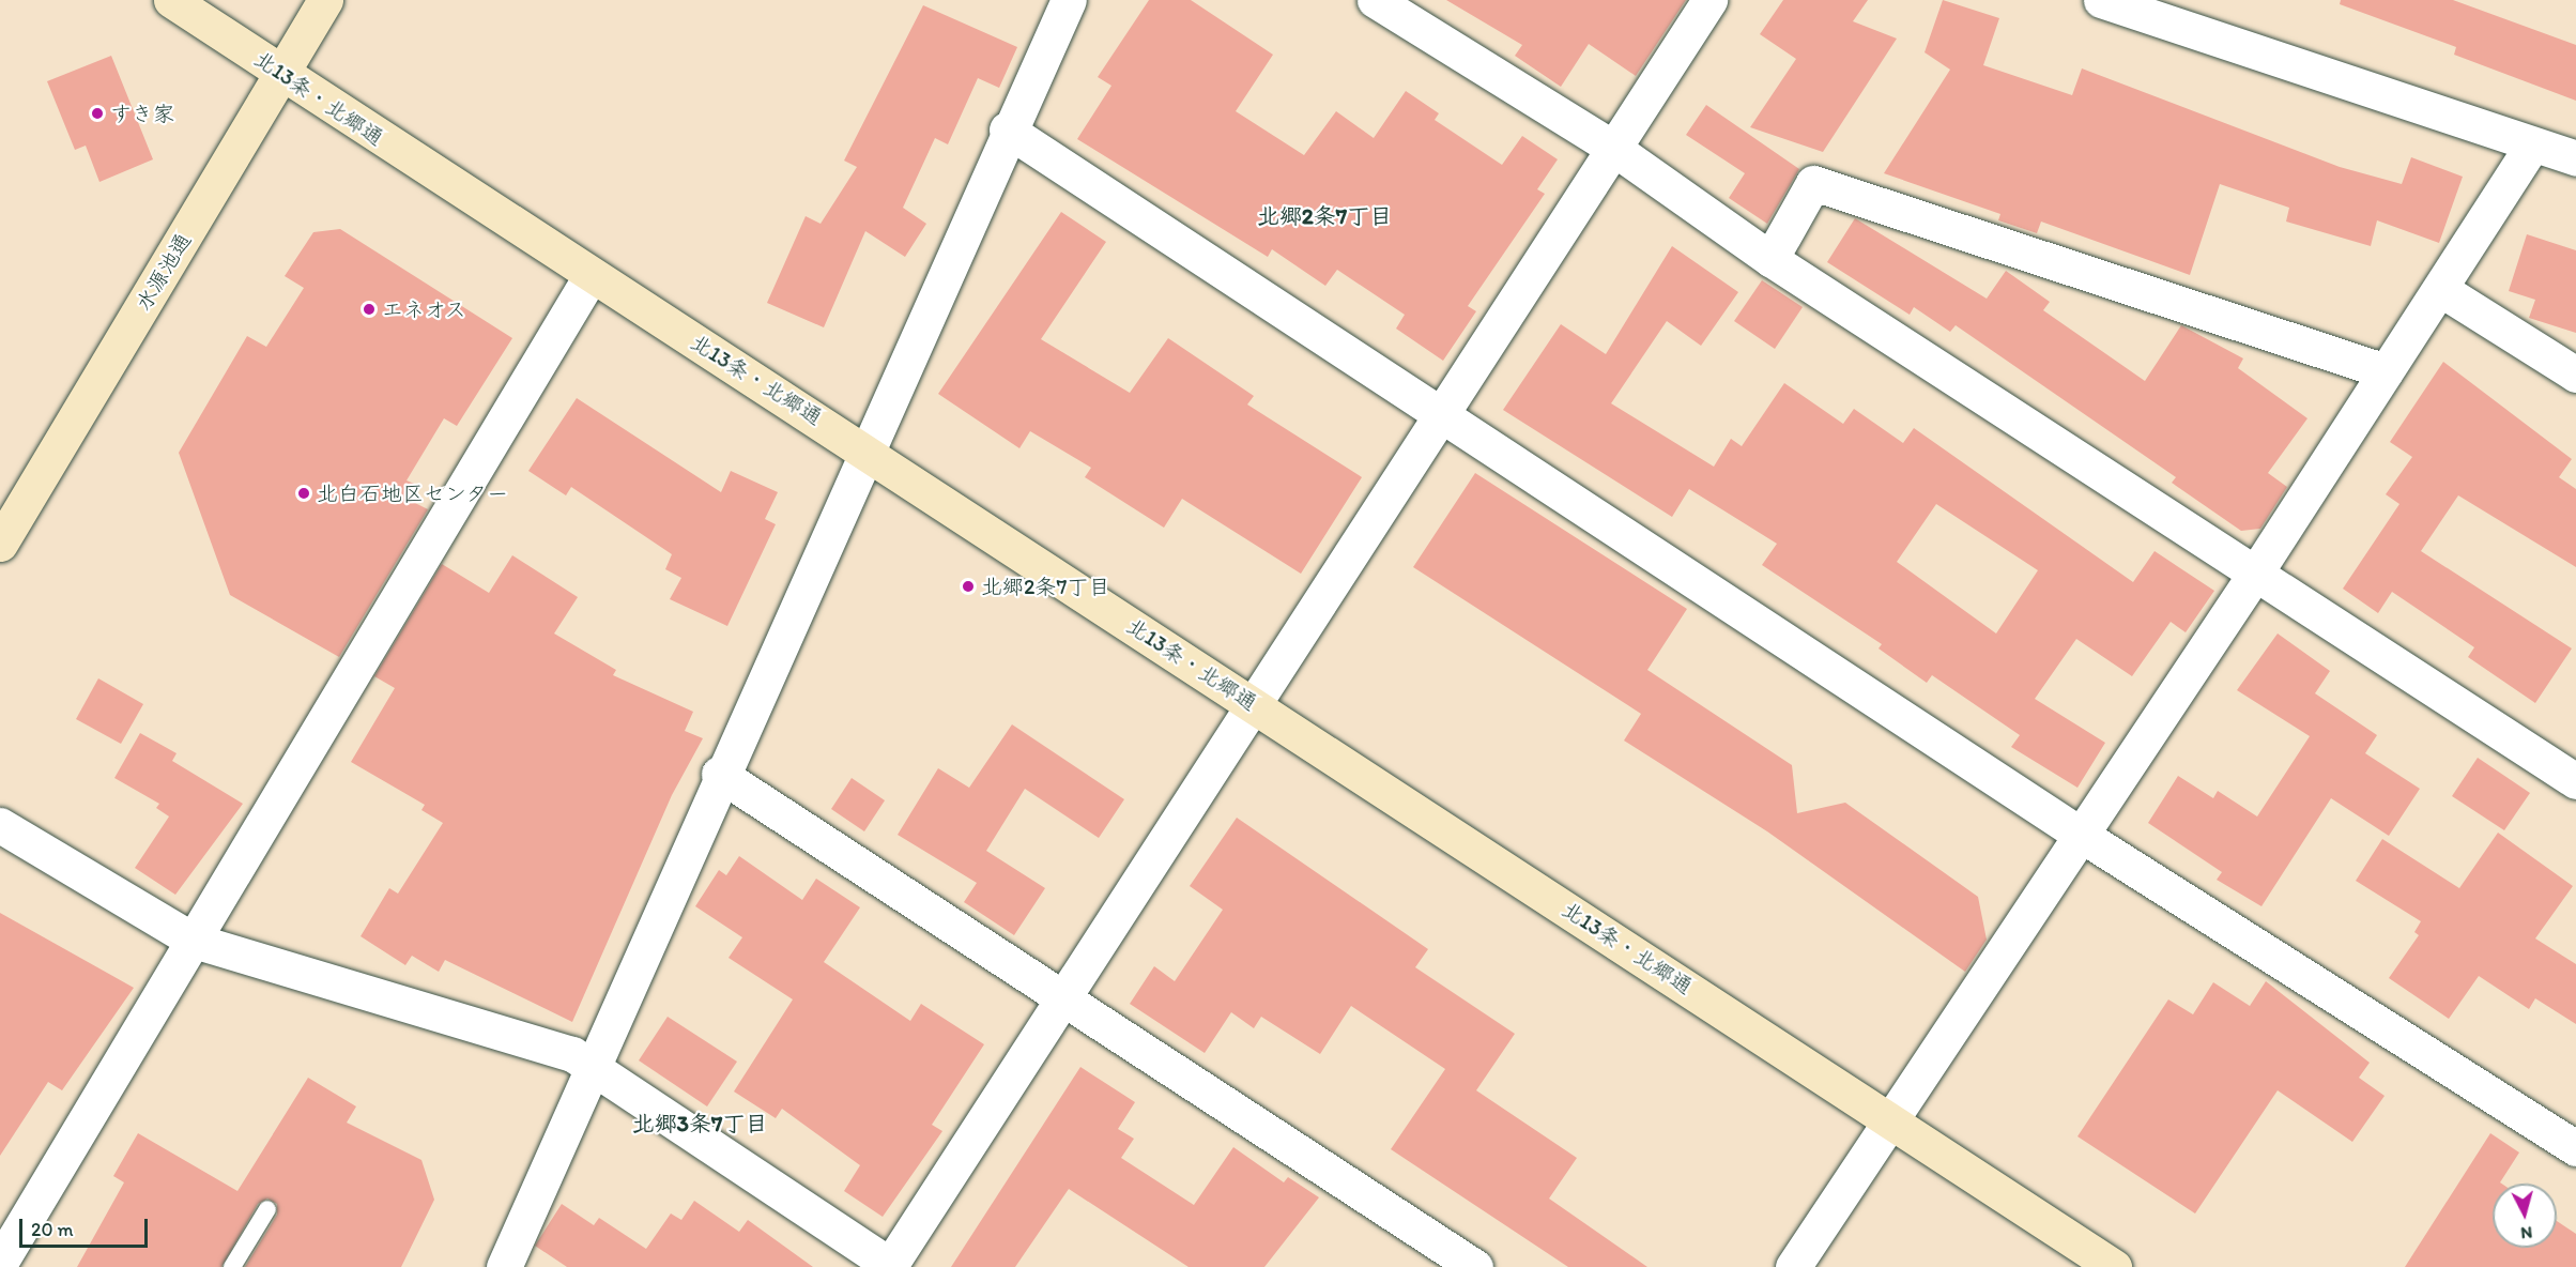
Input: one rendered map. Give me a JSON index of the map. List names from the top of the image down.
{
  "streets": {
    "main road": ["北13条・北郷通", "水源池通"]
  },
  "crossings": [
    ["北13条・北郷通", "水源池通"]
  ],
  "districts": ["北郷2条7丁目", "北郷3条7丁目"],
  "places": [
    "すき家",
    "エネオス",
    "北白石地区センター",
    "北郷2条7丁目"
  ],
  "scale_bar": "20 m",
  "north": "bottom"
}
